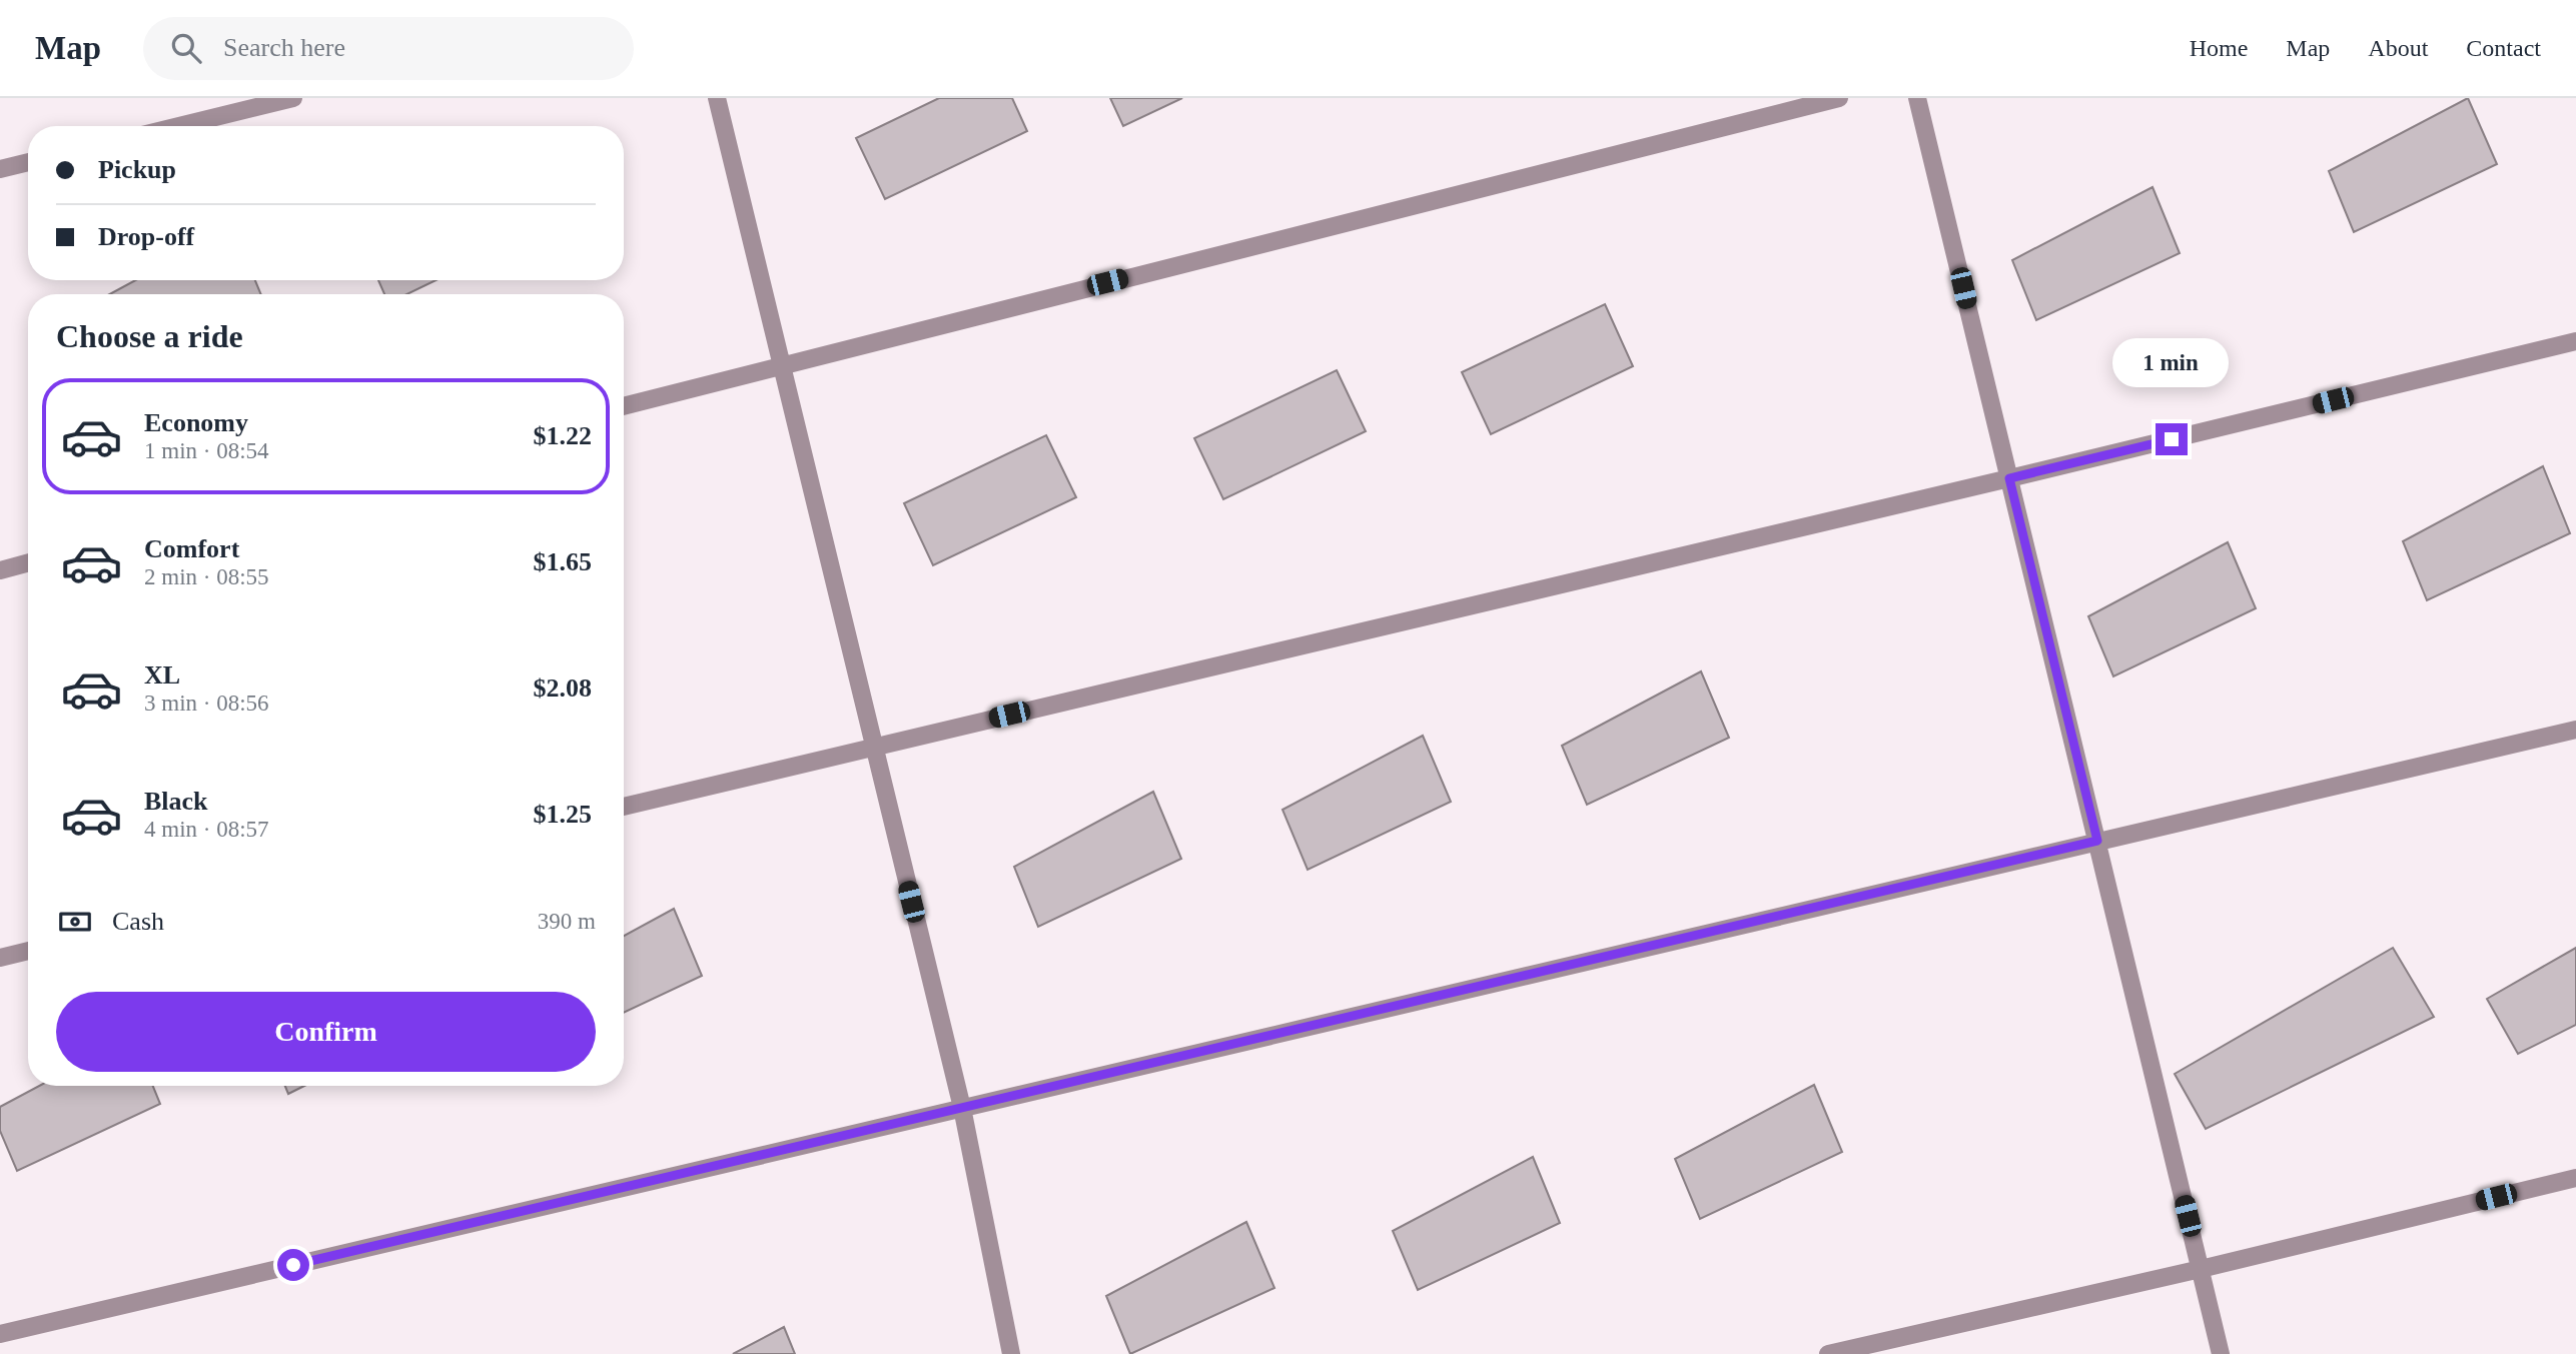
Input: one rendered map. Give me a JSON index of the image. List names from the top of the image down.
{
  "page": {
    "header": "Map",
    "search": "Search here",
    "nav": [
      "Home",
      "Map",
      "About",
      "Contact"
    ],
    "banner": ["Pickup", "Drop-off"],
    "heading": "Choose a ride",
    "bubble": "1 min",
    "list": [
      {
        "name": "Economy",
        "note": "1 min · 08:54",
        "value": "$1.22"
      },
      {
        "name": "Comfort",
        "note": "2 min · 08:55",
        "value": "$1.65"
      },
      {
        "name": "XL",
        "note": "3 min · 08:56",
        "value": "$2.08"
      },
      {
        "name": "Black",
        "note": "4 min · 08:57",
        "value": "$1.25"
      }
    ],
    "pay": ["Cash", "390 m"],
    "buttons": "Confirm"
  }
}
